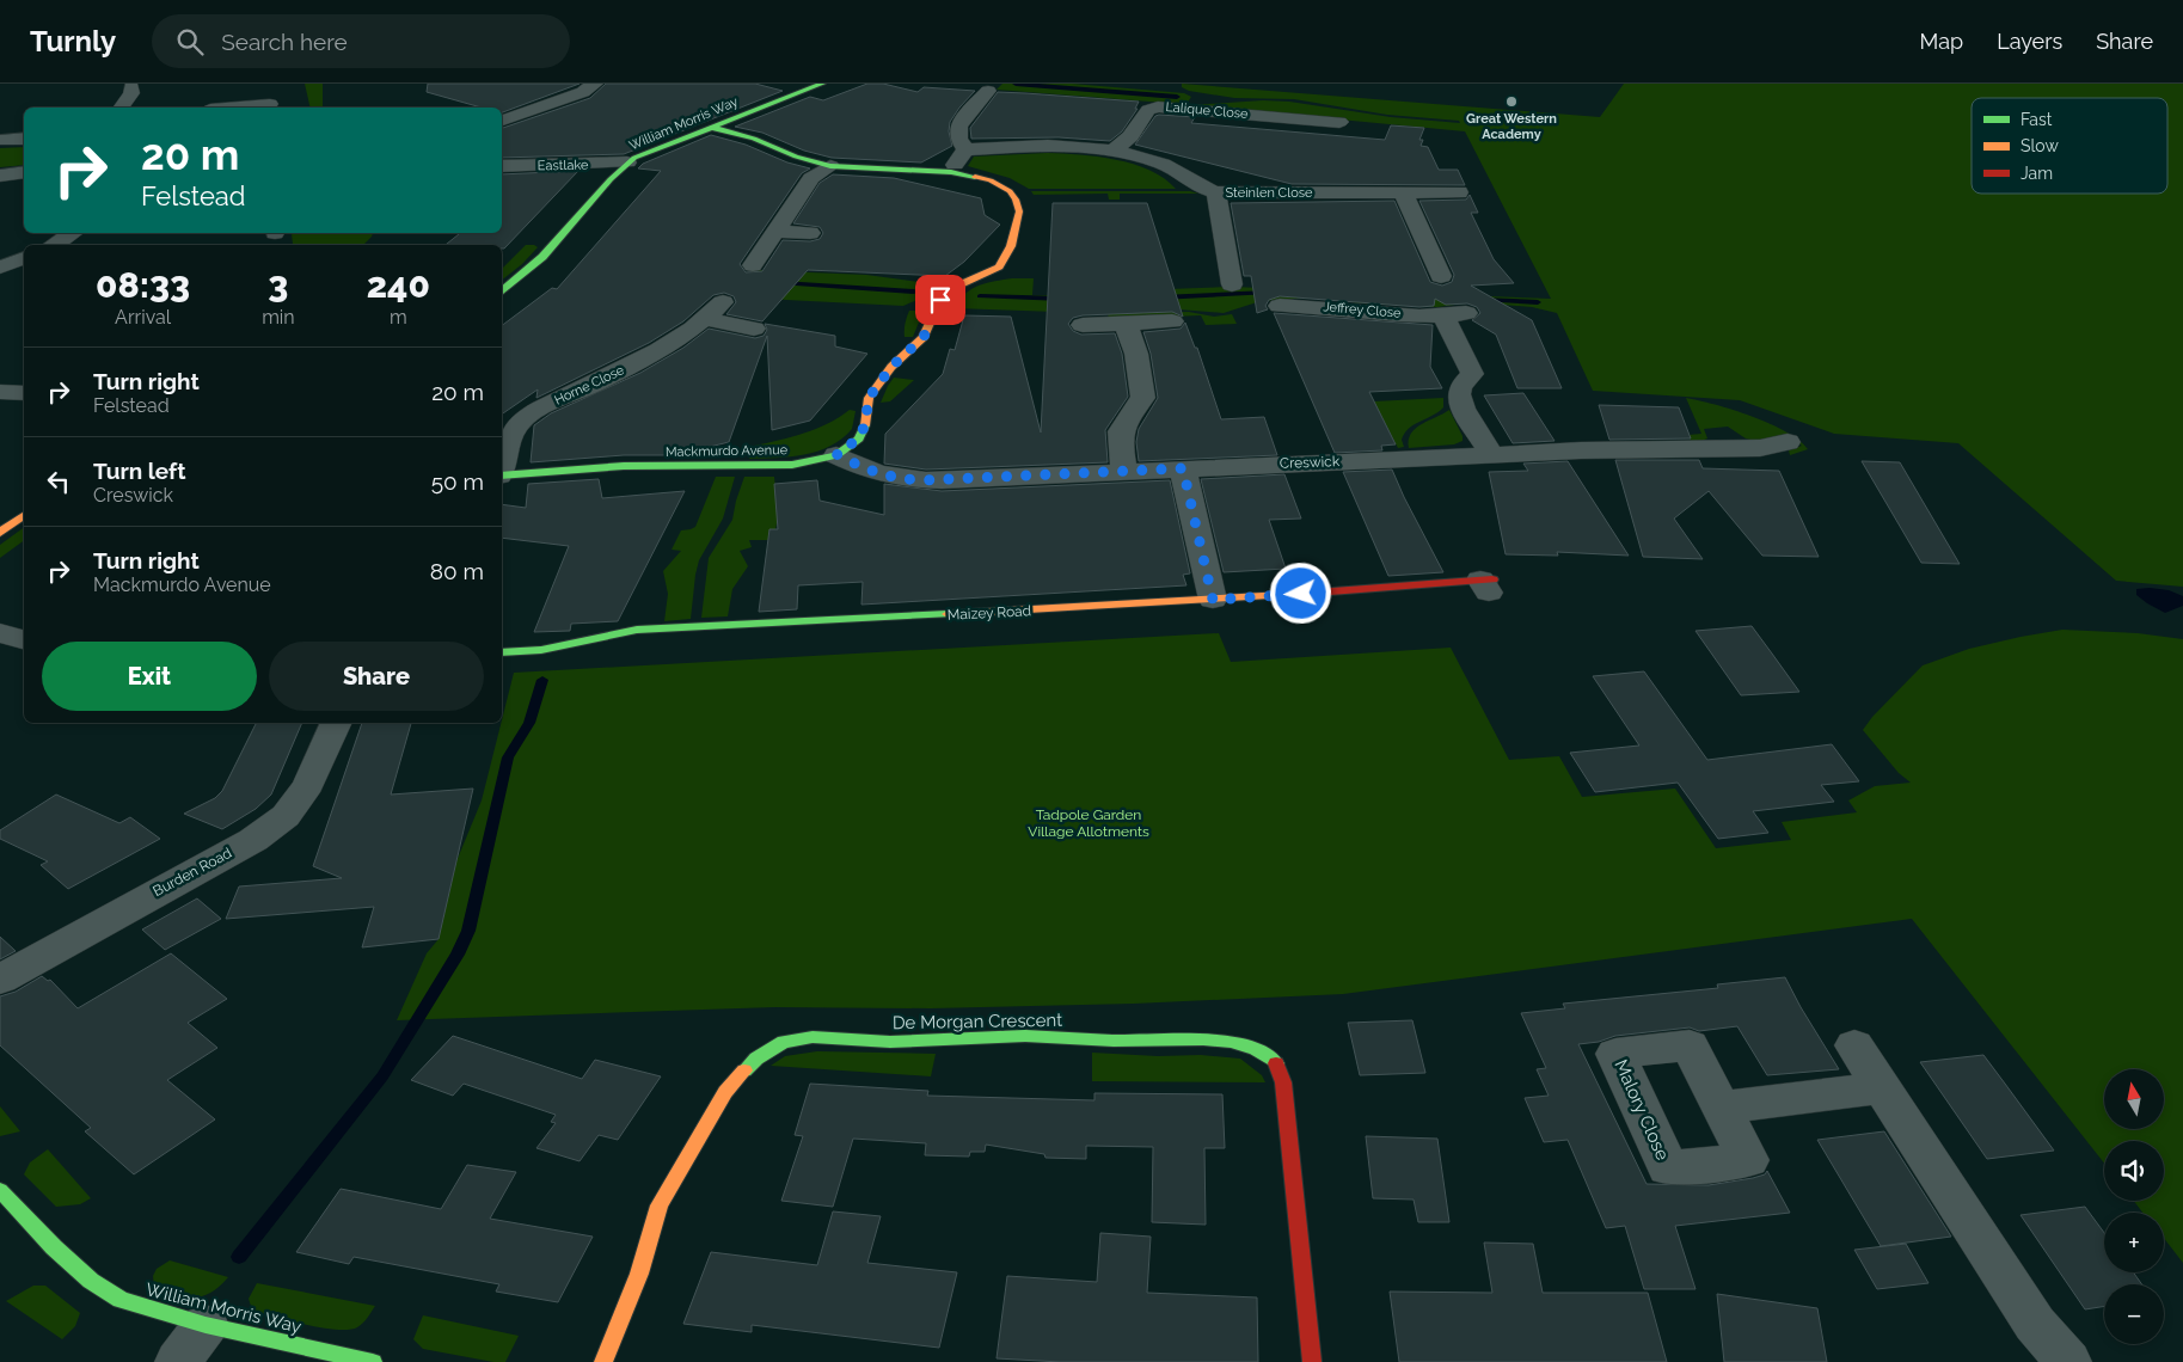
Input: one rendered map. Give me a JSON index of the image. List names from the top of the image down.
{
  "streets": {
    "street": [
      "Lalique Close",
      "William Morris Way",
      "Eastlake",
      "Steinlen Close",
      "Jeffrey Close",
      "Horne Close",
      "Mackmurdo Avenue",
      "Creswick",
      "Maizey Road",
      "Burden Road",
      "De Morgan Crescent"
    ]
  },
  "crossings": [
    ["Lalique Close", "Steinlen Close"],
    ["William Morris Way", "Eastlake"],
    ["William Morris Way", "Mackmurdo Avenue"],
    ["Jeffrey Close", "Creswick"],
    ["Mackmurdo Avenue", "Creswick"]
  ],
  "parks": ["Tadpole Garden Village Allotments"],
  "places": ["Great Western Academy"],
  "legend": ["Fast", "Slow", "Jam"],
  "north": "top",
  "page": {
    "header": "Turnly",
    "search": "Search here",
    "nav": ["Map", "Layers", "Share"],
    "turn": ["20 m", "Felstead"],
    "eta": [
      "08:33",
      "Arrival",
      "3",
      "min",
      "240",
      "m"
    ],
    "list": [
      {
        "name": "Turn right",
        "note": "Felstead",
        "value": "20 m"
      },
      {
        "name": "Turn left",
        "note": "Creswick",
        "value": "50 m"
      },
      {
        "name": "Turn right",
        "note": "Mackmurdo Avenue",
        "value": "80 m"
      }
    ],
    "buttons": ["Exit", "Share"],
    "map_buttons": ["+", "−"]
  }
}
